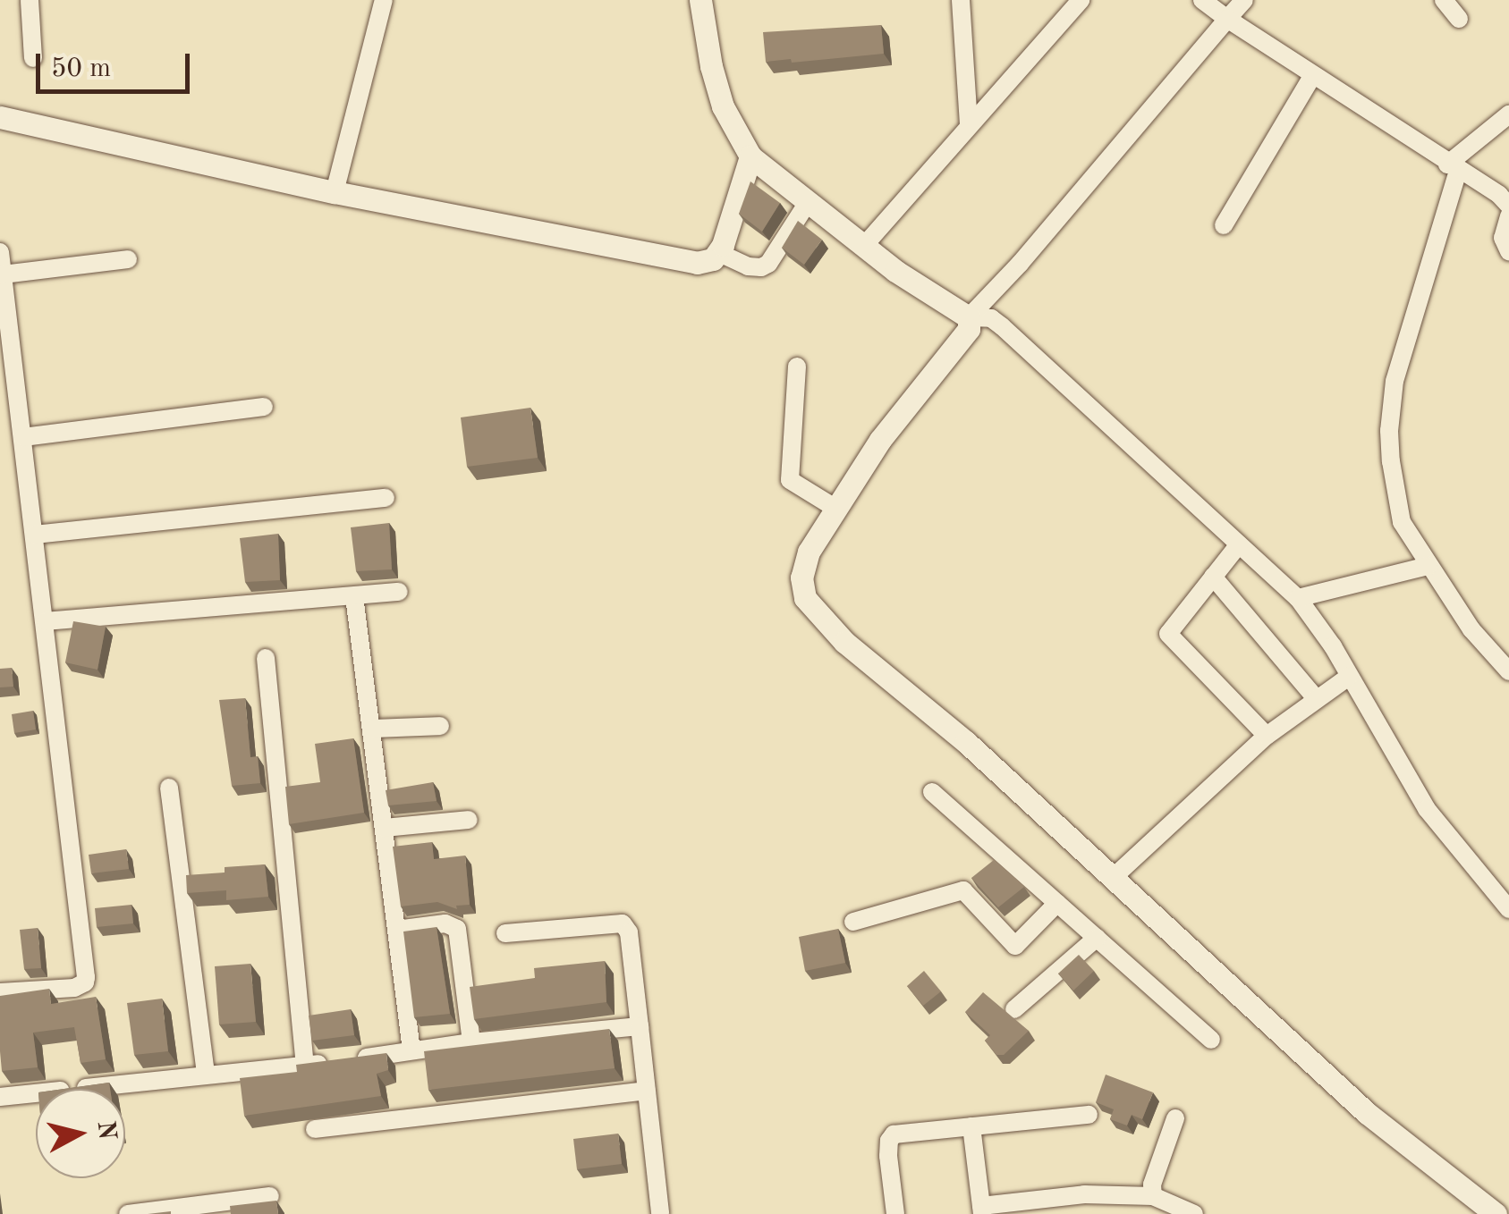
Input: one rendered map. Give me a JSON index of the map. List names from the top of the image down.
{
  "scale_bar": "50 m",
  "north": "right"
}
